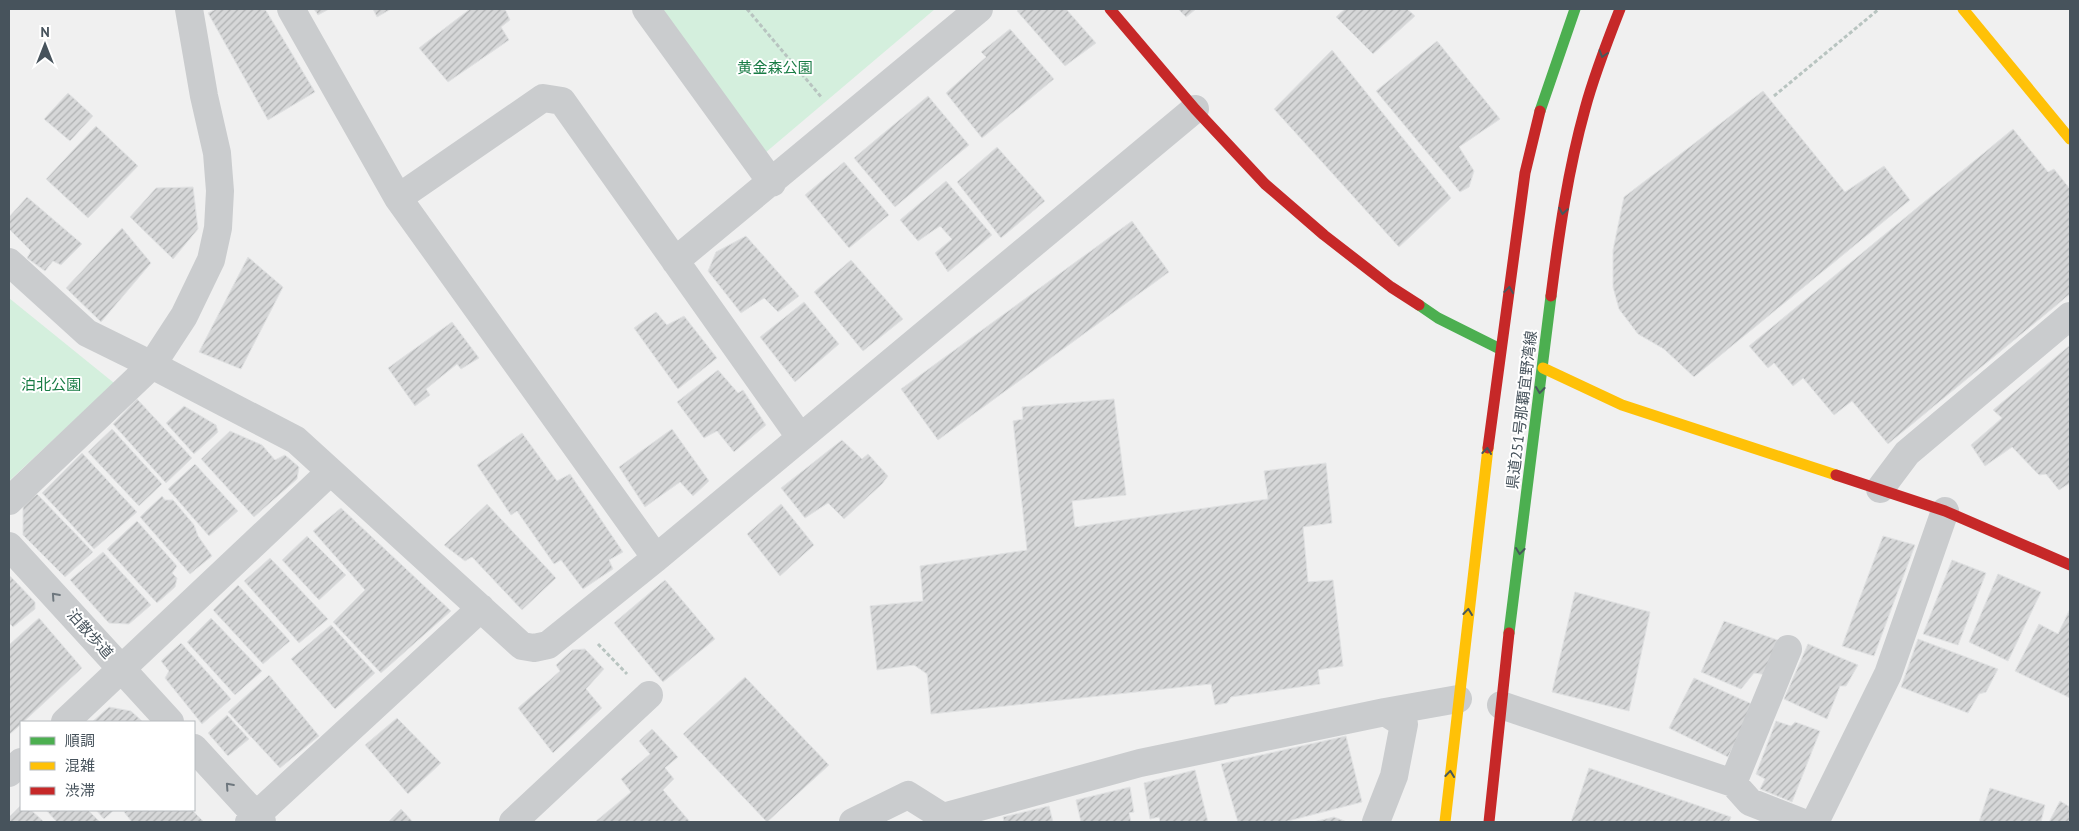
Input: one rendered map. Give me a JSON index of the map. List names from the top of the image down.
{
  "streets": {
    "main road": ["県道251号那覇宜野湾線"],
    "street": ["泊散歩道"]
  },
  "one_way": ["泊散歩道"],
  "parks": ["黄金森公園", "泊北公園"],
  "legend": ["順調", "混雑", "渋滞"],
  "north": "top"
}
